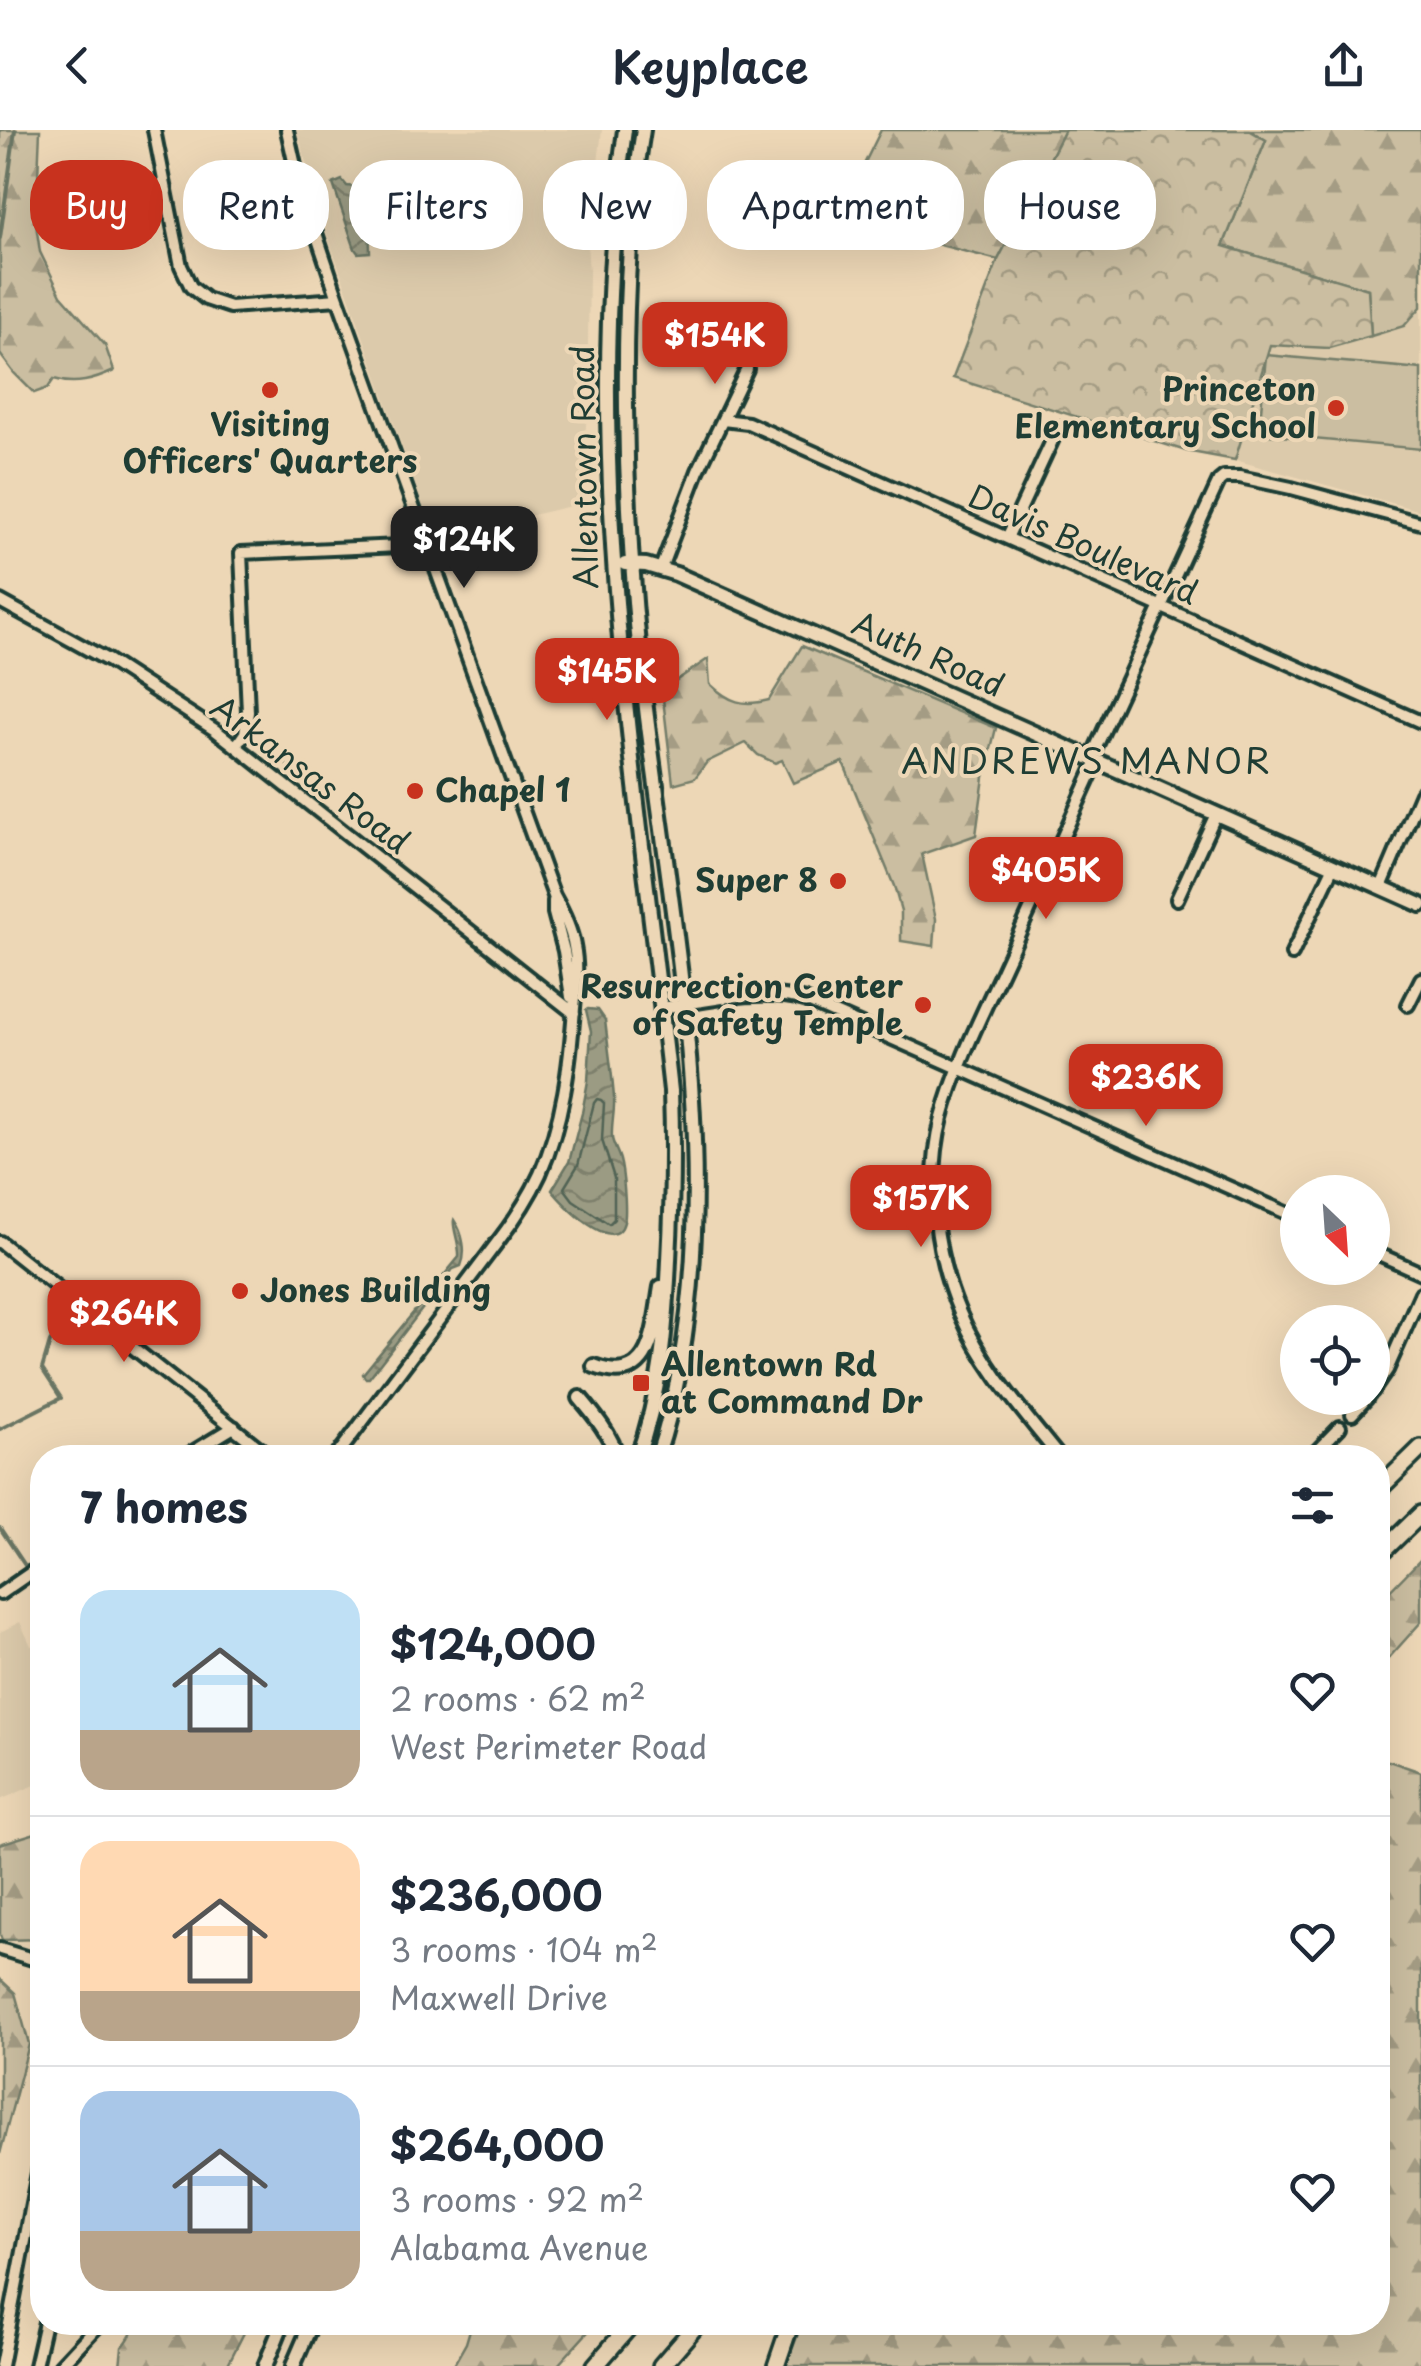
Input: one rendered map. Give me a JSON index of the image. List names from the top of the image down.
{
  "streets": {
    "main road": ["Allentown Road", "Auth Road"],
    "street": ["Davis Boulevard", "Arkansas Road"]
  },
  "crossings": [
    ["Allentown Road", "Auth Road"]
  ],
  "districts": ["ANDREWS MANOR"],
  "places": {
    "other": [
      "Visiting Officers' Quarters",
      "Princeton Elementary School",
      "Chapel 1",
      "Super 8",
      "Resurrection Center of Safety Temple",
      "Jones Building"
    ],
    "transit": ["Allentown Rd at Command Dr"]
  },
  "north": "bottom right",
  "page": {
    "header": "Keyplace",
    "chip": [
      "Buy",
      "Rent",
      "Filters",
      "New",
      "Apartment",
      "House"
    ],
    "price": [
      "$154K",
      "$124K",
      "$145K",
      "$405K",
      "$236K",
      "$157K",
      "$264K"
    ],
    "heading": "7 homes",
    "list": [
      {
        "name": "$124,000",
        "note": "2 rooms · 62 m² · West Perimeter Road"
      },
      {
        "name": "$236,000",
        "note": "3 rooms · 104 m² · Maxwell Drive"
      },
      {
        "name": "$264,000",
        "note": "3 rooms · 92 m² · Alabama Avenue"
      }
    ]
  }
}
